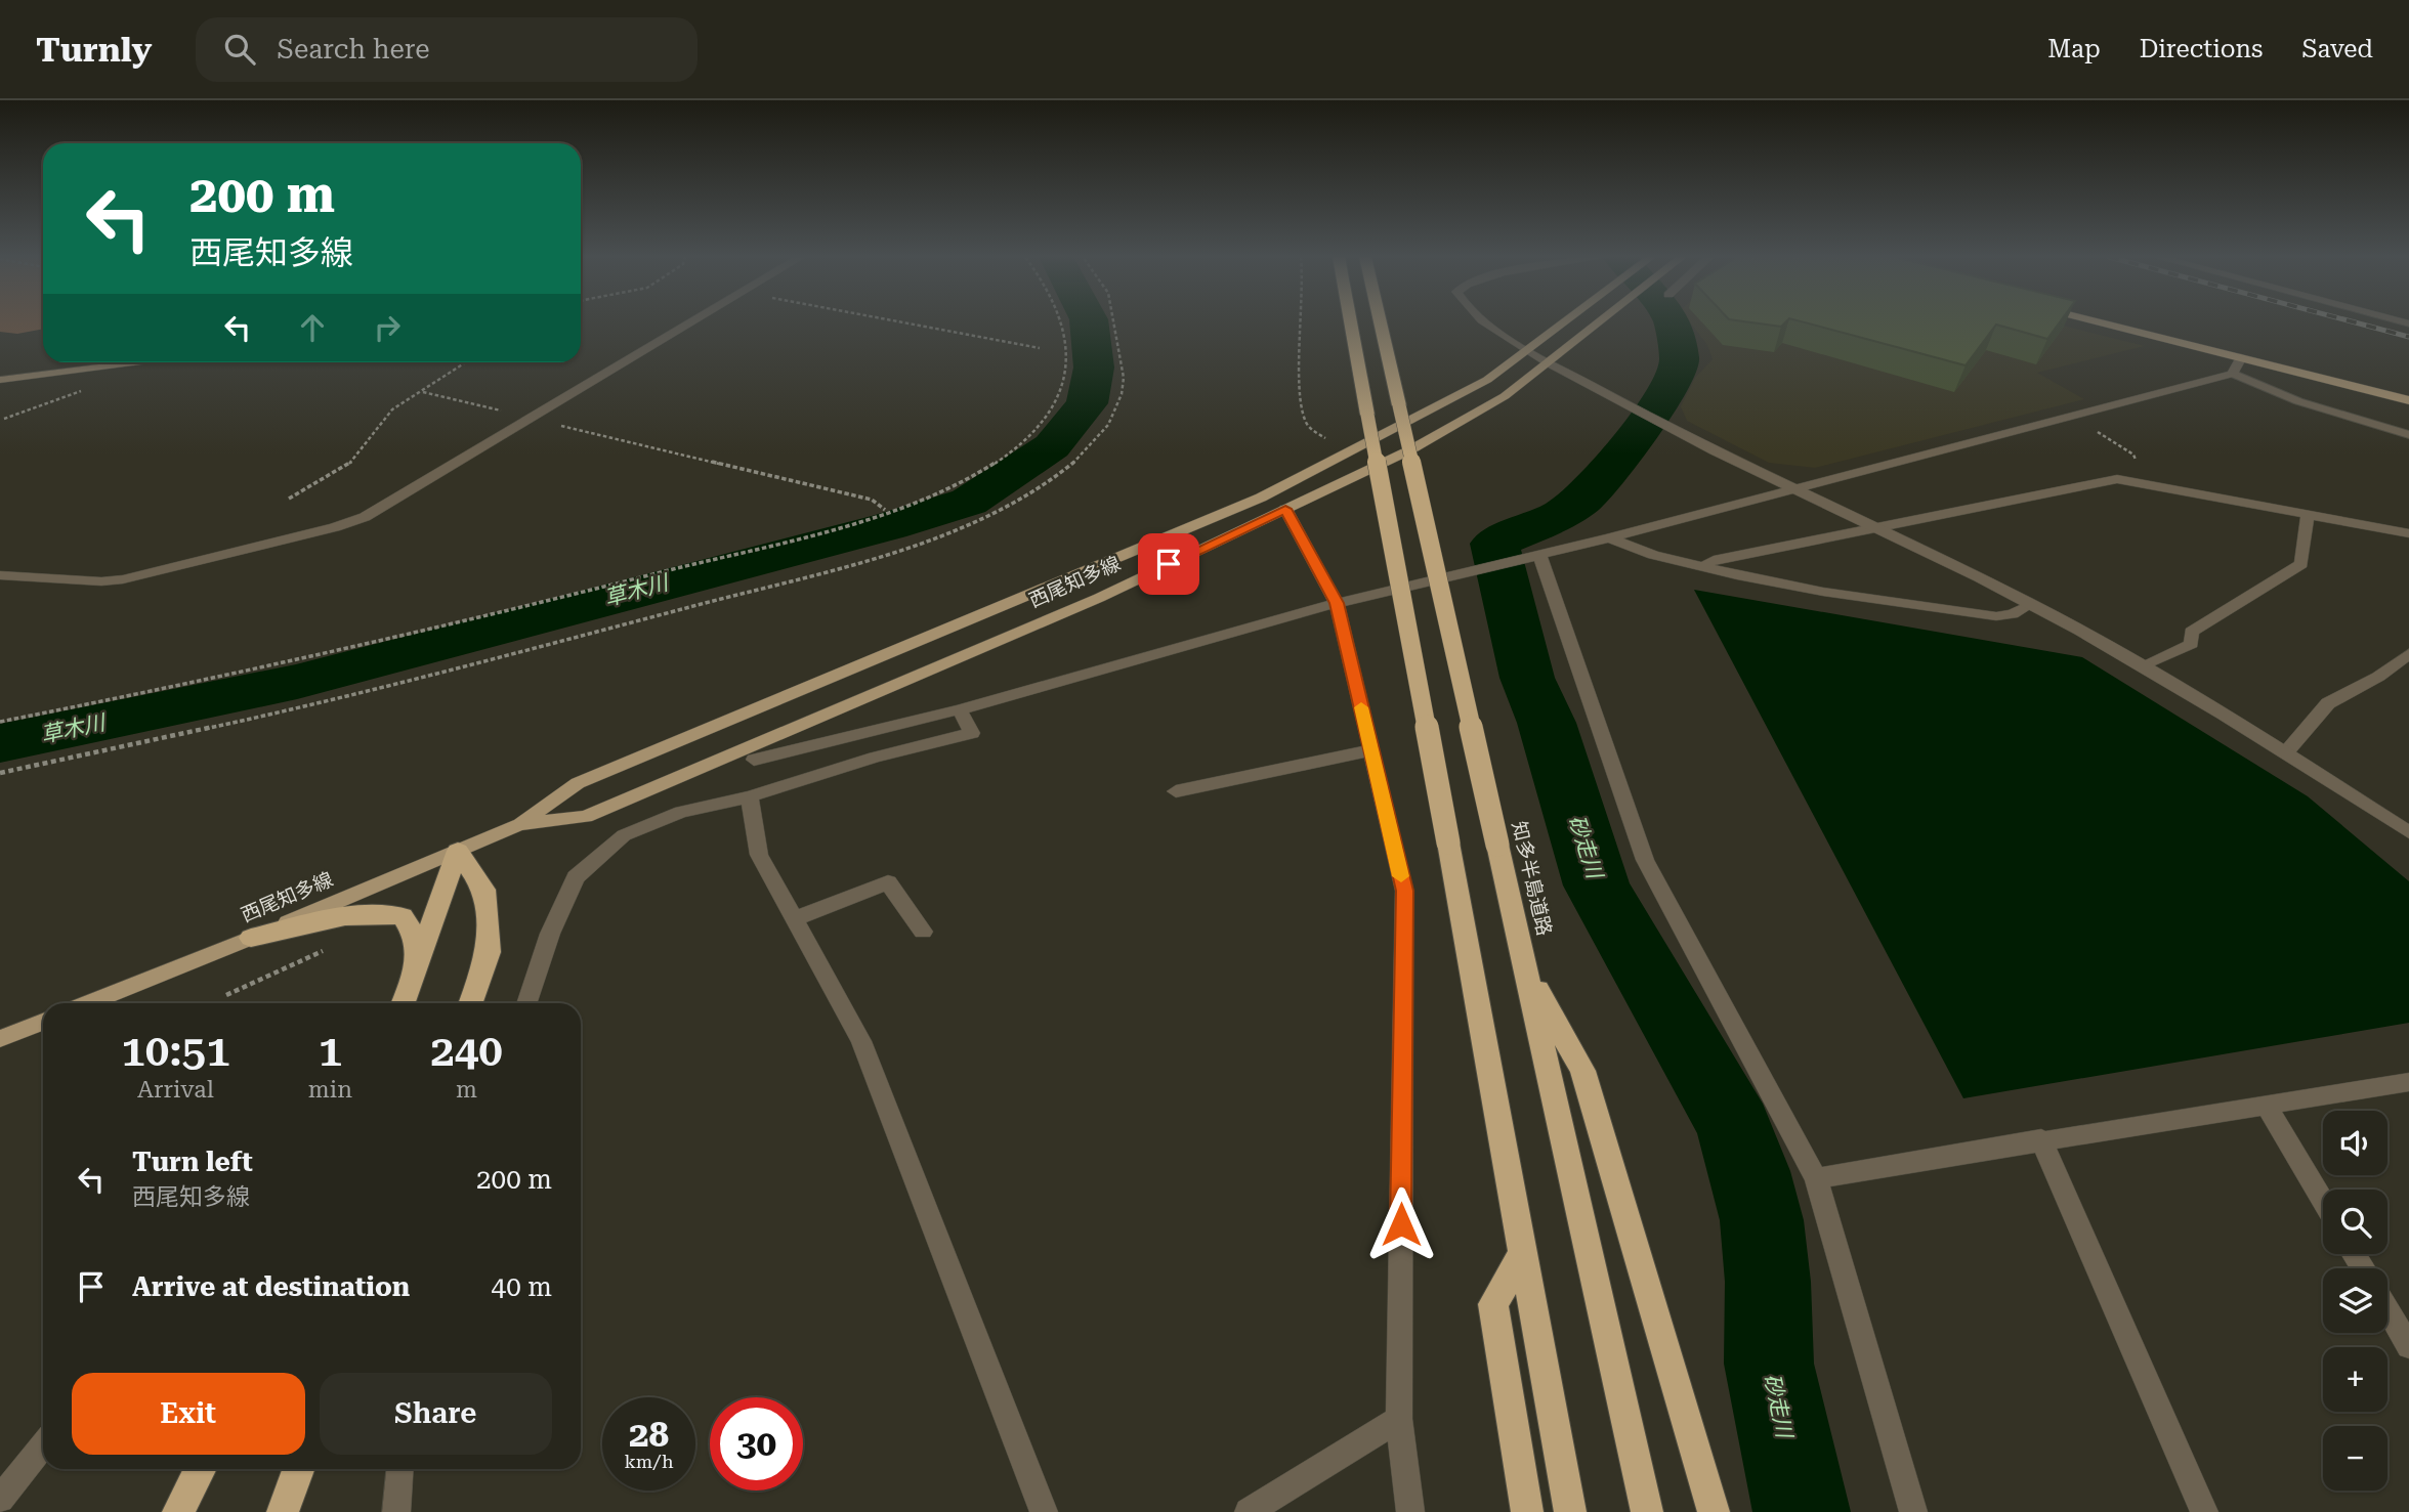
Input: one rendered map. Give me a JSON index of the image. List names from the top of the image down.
{
  "streets": {
    "highway": ["知多半島道路"],
    "main road": ["西尾知多線"]
  },
  "water": ["草木川", "砂走川"],
  "page": {
    "header": "Turnly",
    "search": "Search here",
    "nav": ["Map", "Directions", "Saved"],
    "turn": ["200 m", "西尾知多線"],
    "eta": [
      "10:51",
      "Arrival",
      "1",
      "min",
      "240",
      "m"
    ],
    "map_buttons": ["+", "−"],
    "list": [
      {
        "name": "Turn left",
        "note": "西尾知多線",
        "value": "200 m"
      },
      {
        "name": "Arrive at destination",
        "value": "40 m"
      }
    ],
    "buttons": ["Exit", "Share"],
    "speed": "28 km/h",
    "limit": "30"
  }
}
